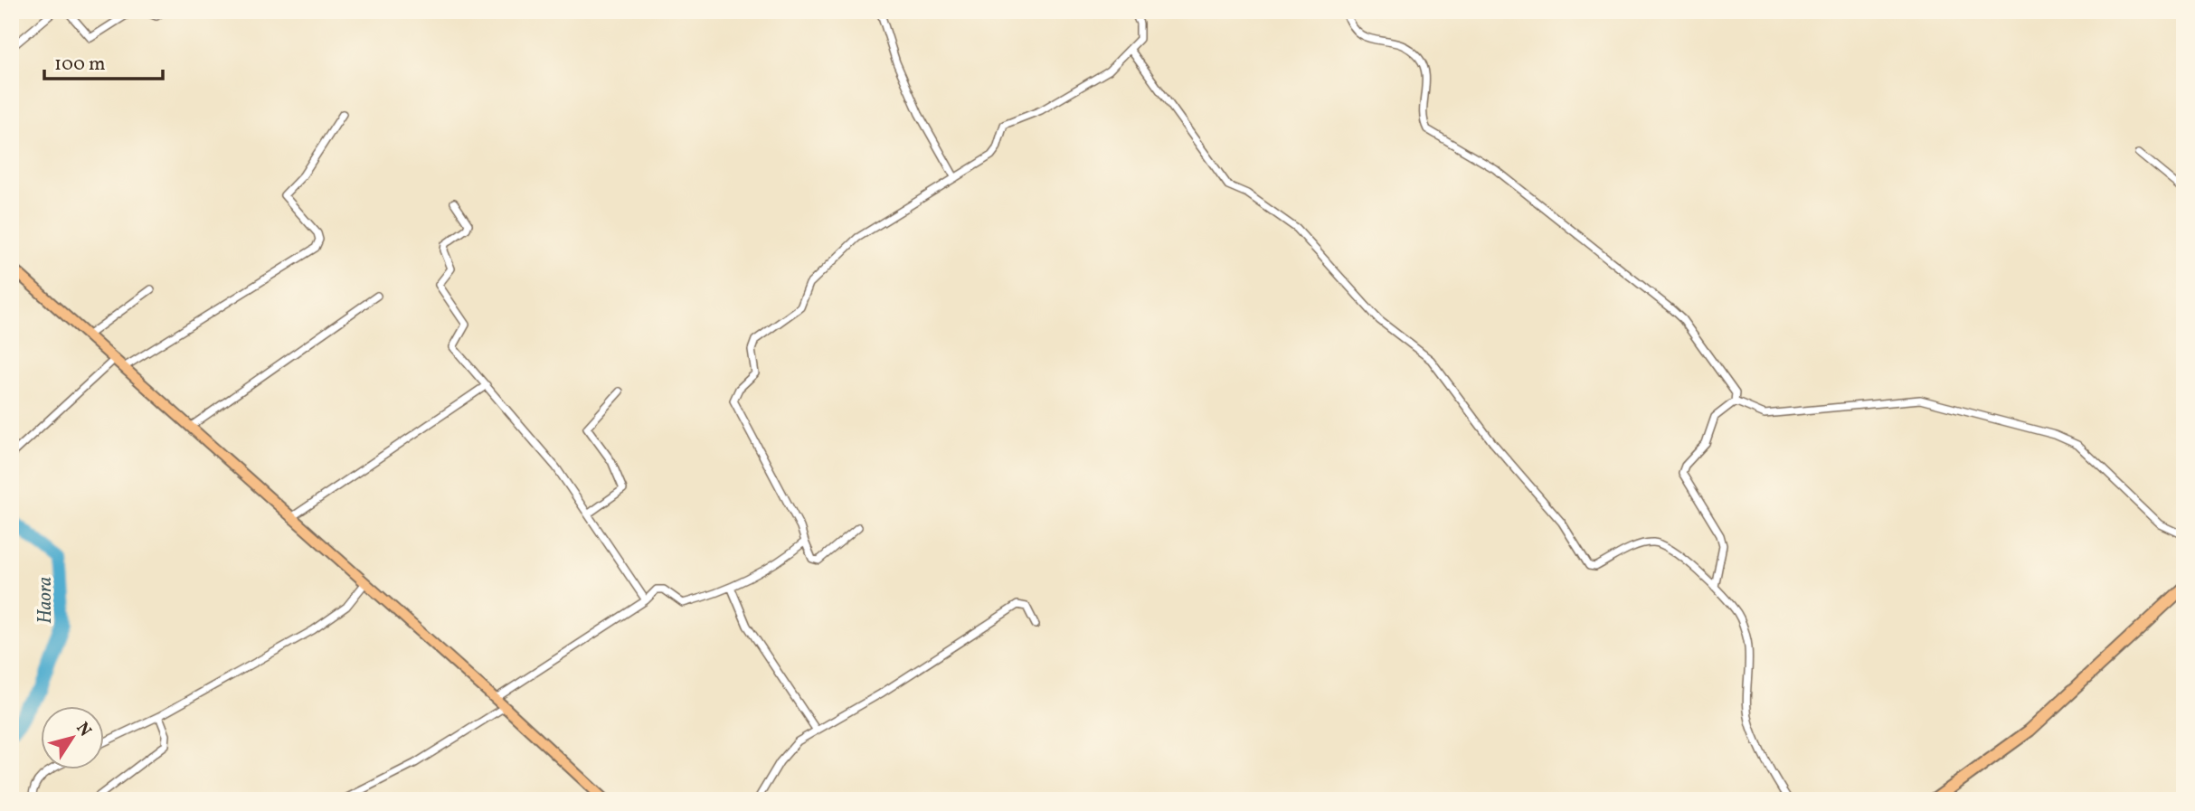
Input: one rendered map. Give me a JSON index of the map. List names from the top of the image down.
{
  "water": ["Haora"],
  "scale_bar": "100 m",
  "north": "top right"
}
